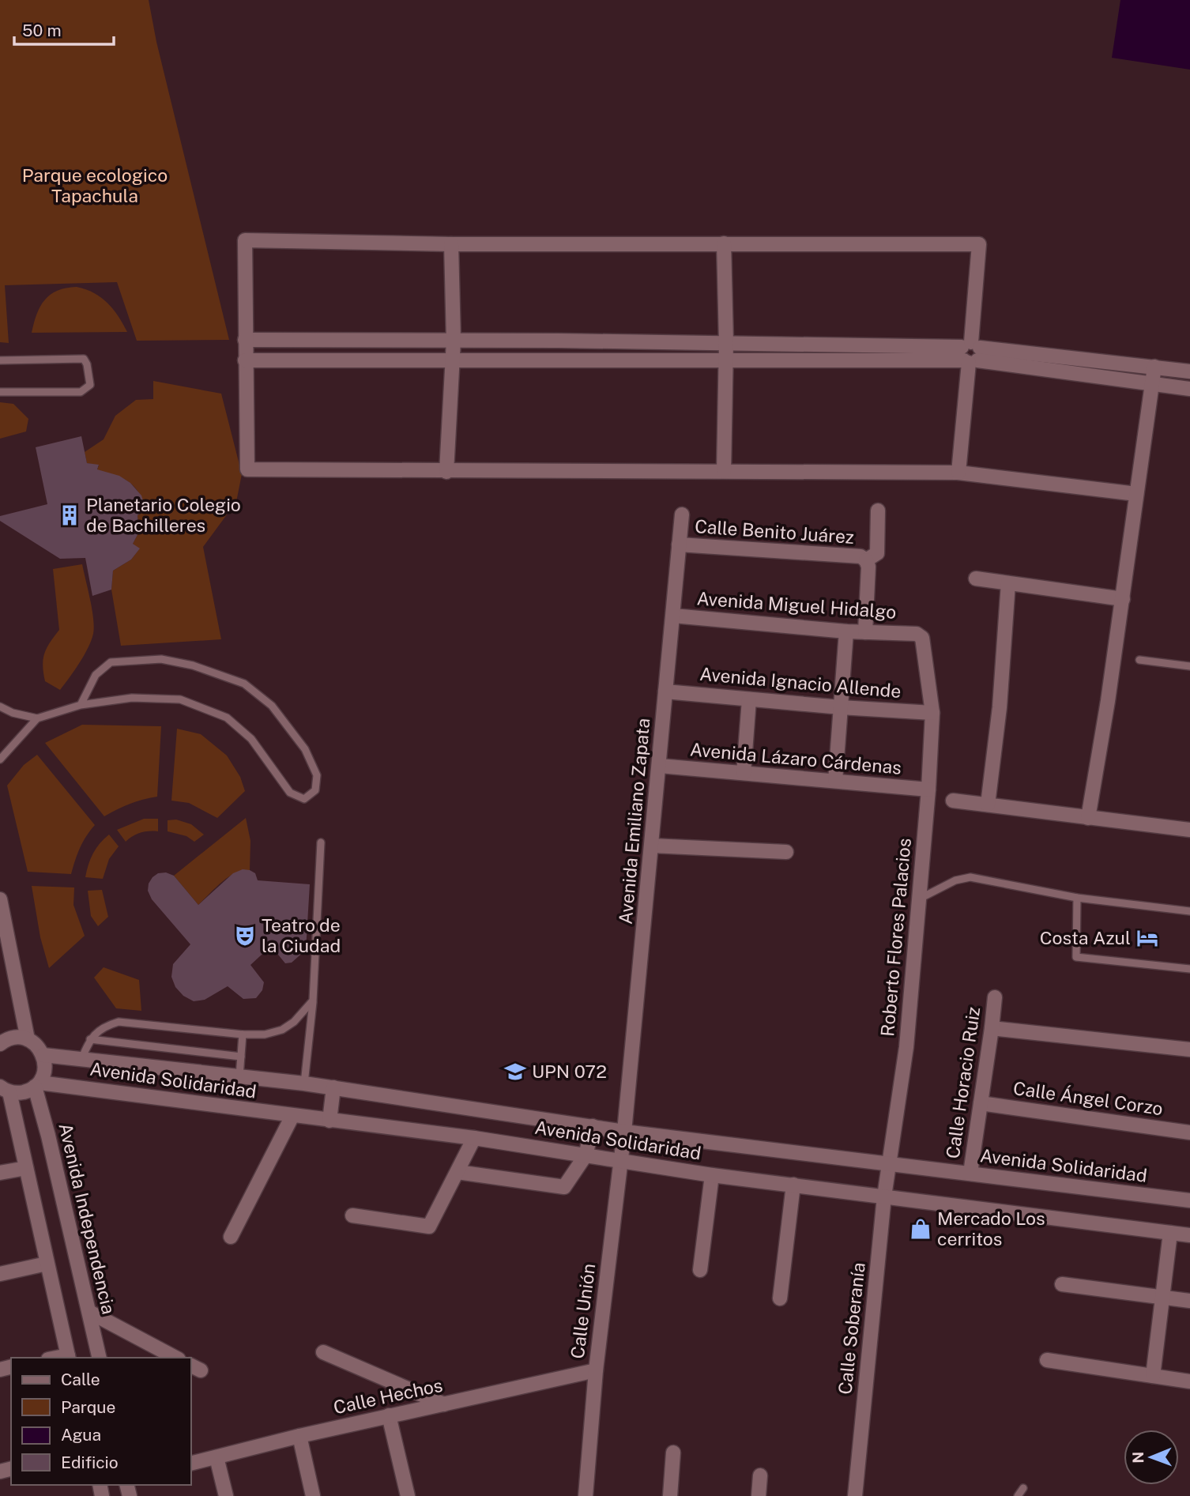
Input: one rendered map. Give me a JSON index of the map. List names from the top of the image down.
{
  "streets": {
    "street": [
      "Calle Benito Juárez",
      "Avenida Miguel Hidalgo",
      "Avenida Ignacio Allende",
      "Avenida Lázaro Cárdenas",
      "Avenida Emiliano Zapata",
      "Roberto Flores Palacios",
      "Avenida Solidaridad",
      "Calle Horacio Ruiz",
      "Calle Ángel Corzo",
      "Avenida Independencia",
      "Calle Unión",
      "Calle Soberanía",
      "Calle Hechos"
    ]
  },
  "crossings": [
    ["Calle Benito Juárez", "Avenida Emiliano Zapata"],
    ["Avenida Miguel Hidalgo", "Avenida Ignacio Allende"],
    ["Avenida Miguel Hidalgo", "Avenida Emiliano Zapata"],
    ["Avenida Miguel Hidalgo", "Roberto Flores Palacios"],
    ["Avenida Ignacio Allende", "Avenida Emiliano Zapata"],
    ["Avenida Ignacio Allende", "Roberto Flores Palacios"],
    ["Avenida Lázaro Cárdenas", "Avenida Emiliano Zapata"],
    ["Avenida Lázaro Cárdenas", "Roberto Flores Palacios"],
    ["Avenida Emiliano Zapata", "Avenida Solidaridad"],
    ["Avenida Emiliano Zapata", "Calle Unión"],
    ["Roberto Flores Palacios", "Avenida Solidaridad"],
    ["Roberto Flores Palacios", "Calle Soberanía"],
    ["Avenida Solidaridad", "Calle Horacio Ruiz"],
    ["Avenida Solidaridad", "Avenida Independencia"],
    ["Avenida Solidaridad", "Calle Unión"],
    ["Avenida Solidaridad", "Calle Soberanía"],
    ["Calle Horacio Ruiz", "Calle Ángel Corzo"],
    ["Calle Unión", "Calle Hechos"]
  ],
  "parks": ["Parque ecologico Tapachula"],
  "places": {
    "building": ["Planetario Colegio de Bachilleres"],
    "theatre": ["Teatro de la Ciudad"],
    "hotel": ["Costa Azul"],
    "school or university": ["UPN 072"],
    "shop": ["Mercado Los cerritos"]
  },
  "legend": [
    "Calle",
    "Parque",
    "Agua",
    "Edificio"
  ],
  "scale_bar": "50 m",
  "north": "left"
}
